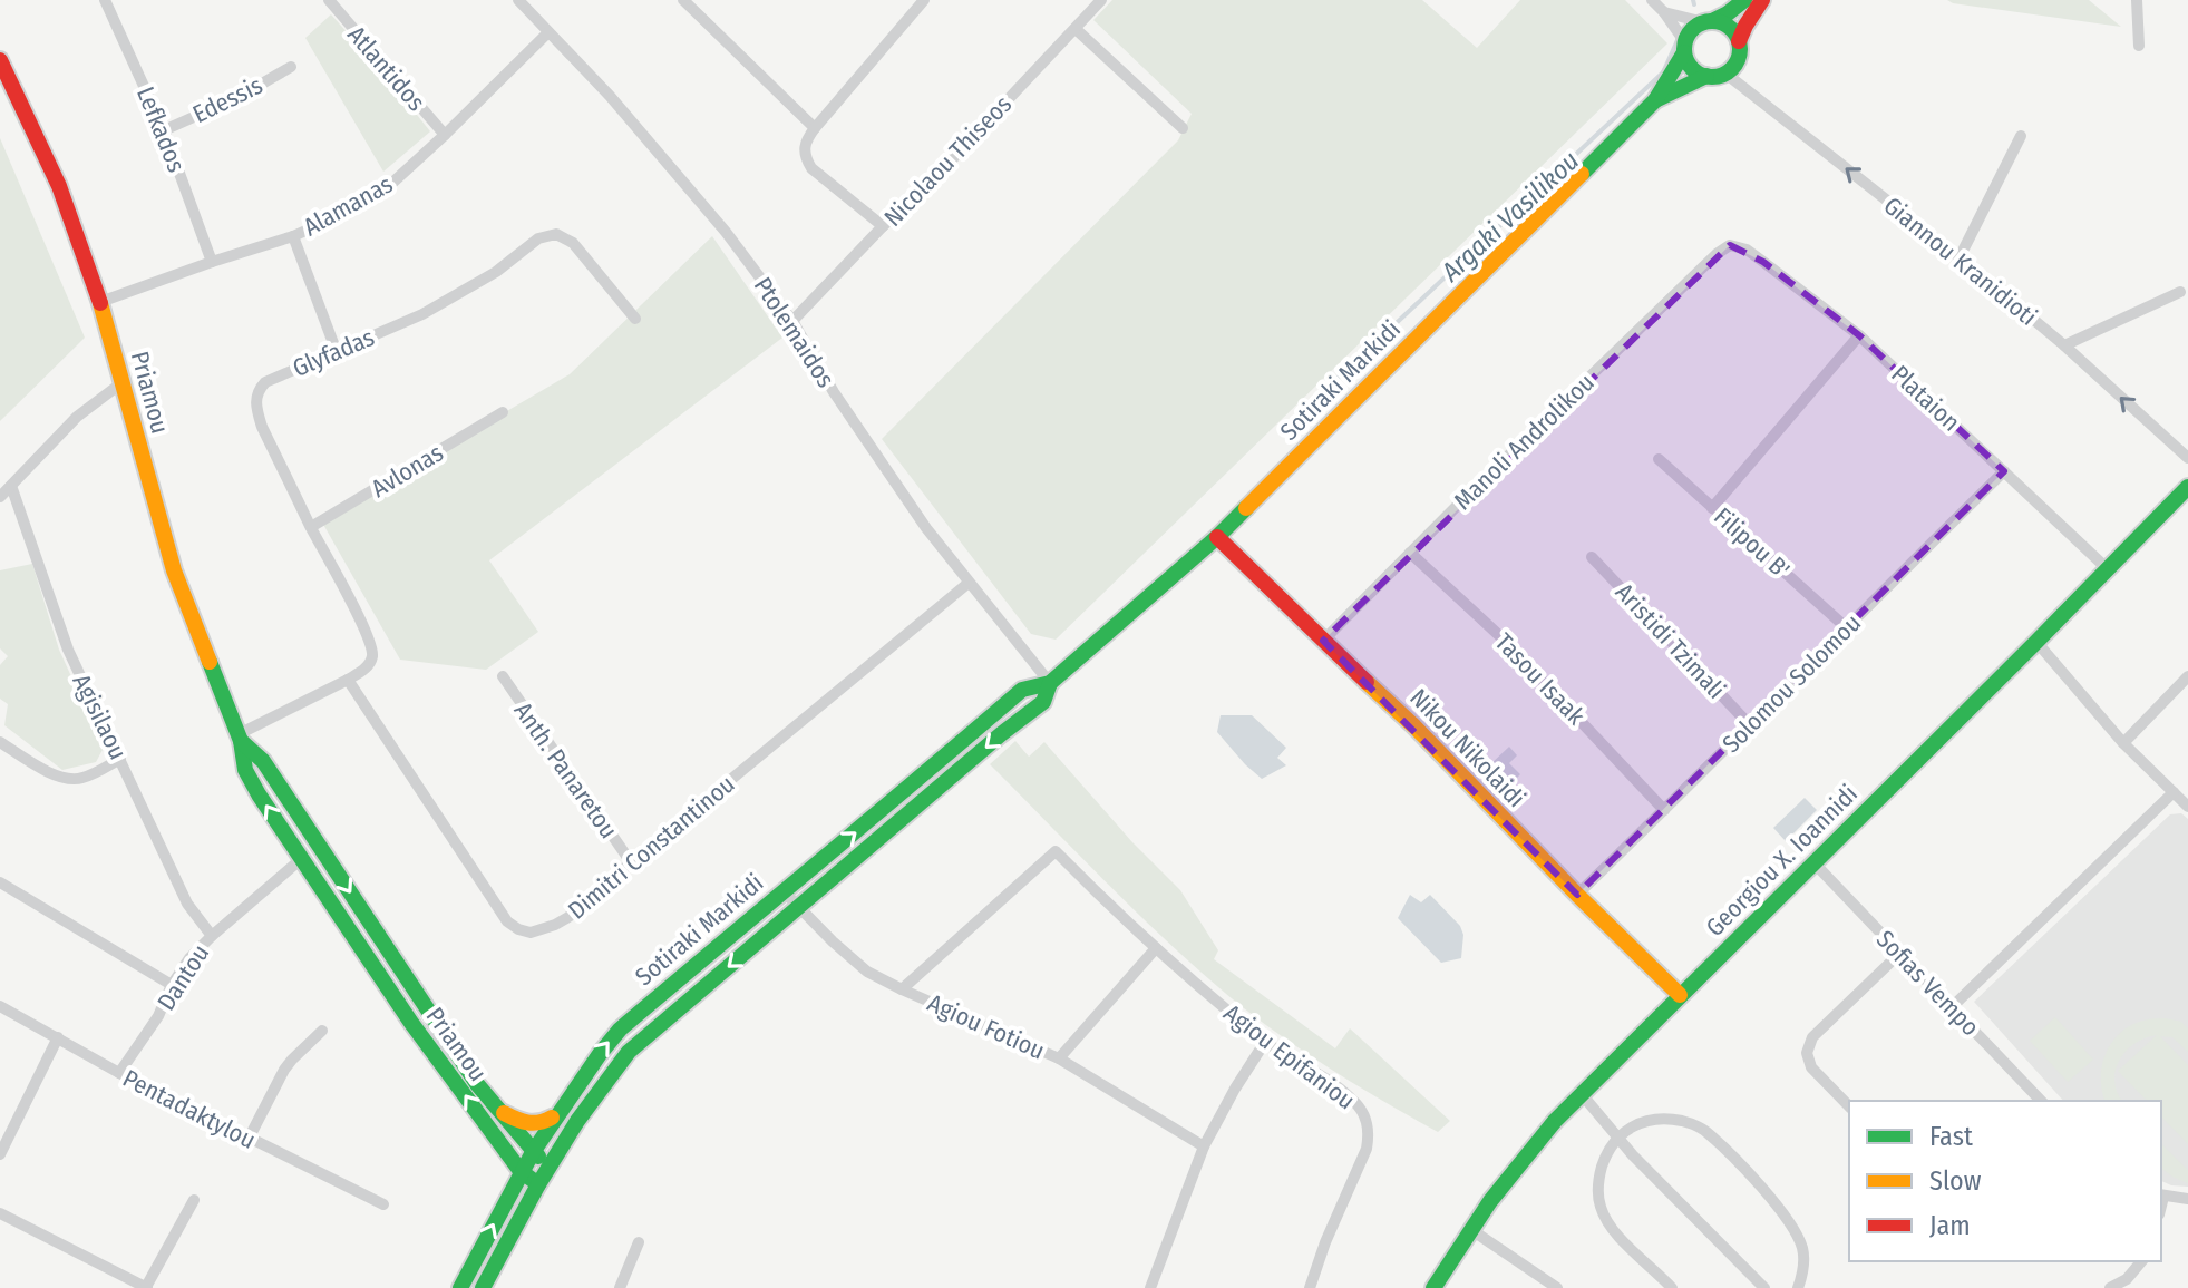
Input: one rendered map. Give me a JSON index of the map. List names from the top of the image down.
{
  "streets": {
    "street": [
      "Atlantidos",
      "Edessis",
      "Lefkados",
      "Nicolaou Thiseos",
      "Alamanas",
      "Giannou Kranidioti",
      "Ptolemaidos",
      "Glyfadas",
      "Sotiraki Markidi",
      "Priamou",
      "Plataion",
      "Manoli Androlikou",
      "Avlonas",
      "Filipou B'",
      "Aristidi Tzimali",
      "Tasou Isaak",
      "Solomou Solomou",
      "Agisilaou",
      "Nikou Nikolaidi",
      "Anth. Panaretou",
      "Dimitri Constantinou",
      "Georgiou X. Ioannidi",
      "Dantou",
      "Sofias Vempo",
      "Agiou Fotiou",
      "Agiou Epifaniou",
      "Pentadaktylou"
    ]
  },
  "crossings": [
    ["Atlantidos", "Alamanas"],
    ["Edessis", "Lefkados"],
    ["Lefkados", "Alamanas"],
    ["Nicolaou Thiseos", "Ptolemaidos"],
    ["Alamanas", "Ptolemaidos"],
    ["Alamanas", "Priamou"],
    ["Giannou Kranidioti", "Sotiraki Markidi"],
    ["Ptolemaidos", "Sotiraki Markidi"],
    ["Ptolemaidos", "Dimitri Constantinou"],
    ["Glyfadas", "Avlonas"],
    ["Glyfadas", "Dimitri Constantinou"],
    ["Sotiraki Markidi", "Priamou"],
    ["Sotiraki Markidi", "Nikou Nikolaidi"],
    ["Sotiraki Markidi", "Agiou Fotiou"],
    ["Priamou", "Dantou"],
    ["Plataion", "Manoli Androlikou"],
    ["Plataion", "Solomou Solomou"],
    ["Plataion", "Georgiou X. Ioannidi"],
    ["Manoli Androlikou", "Tasou Isaak"],
    ["Manoli Androlikou", "Nikou Nikolaidi"],
    ["Filipou B'", "Solomou Solomou"],
    ["Aristidi Tzimali", "Solomou Solomou"],
    ["Tasou Isaak", "Solomou Solomou"],
    ["Solomou Solomou", "Nikou Nikolaidi"],
    ["Agisilaou", "Dantou"],
    ["Nikou Nikolaidi", "Georgiou X. Ioannidi"],
    ["Anth. Panaretou", "Dimitri Constantinou"],
    ["Georgiou X. Ioannidi", "Sofias Vempo"],
    ["Dantou", "Pentadaktylou"],
    ["Agiou Fotiou", "Agiou Epifaniou"]
  ],
  "one_way": ["Giannou Kranidioti"],
  "water": ["Argaki Vasilikou"],
  "legend": ["Fast", "Slow", "Jam"]
}
